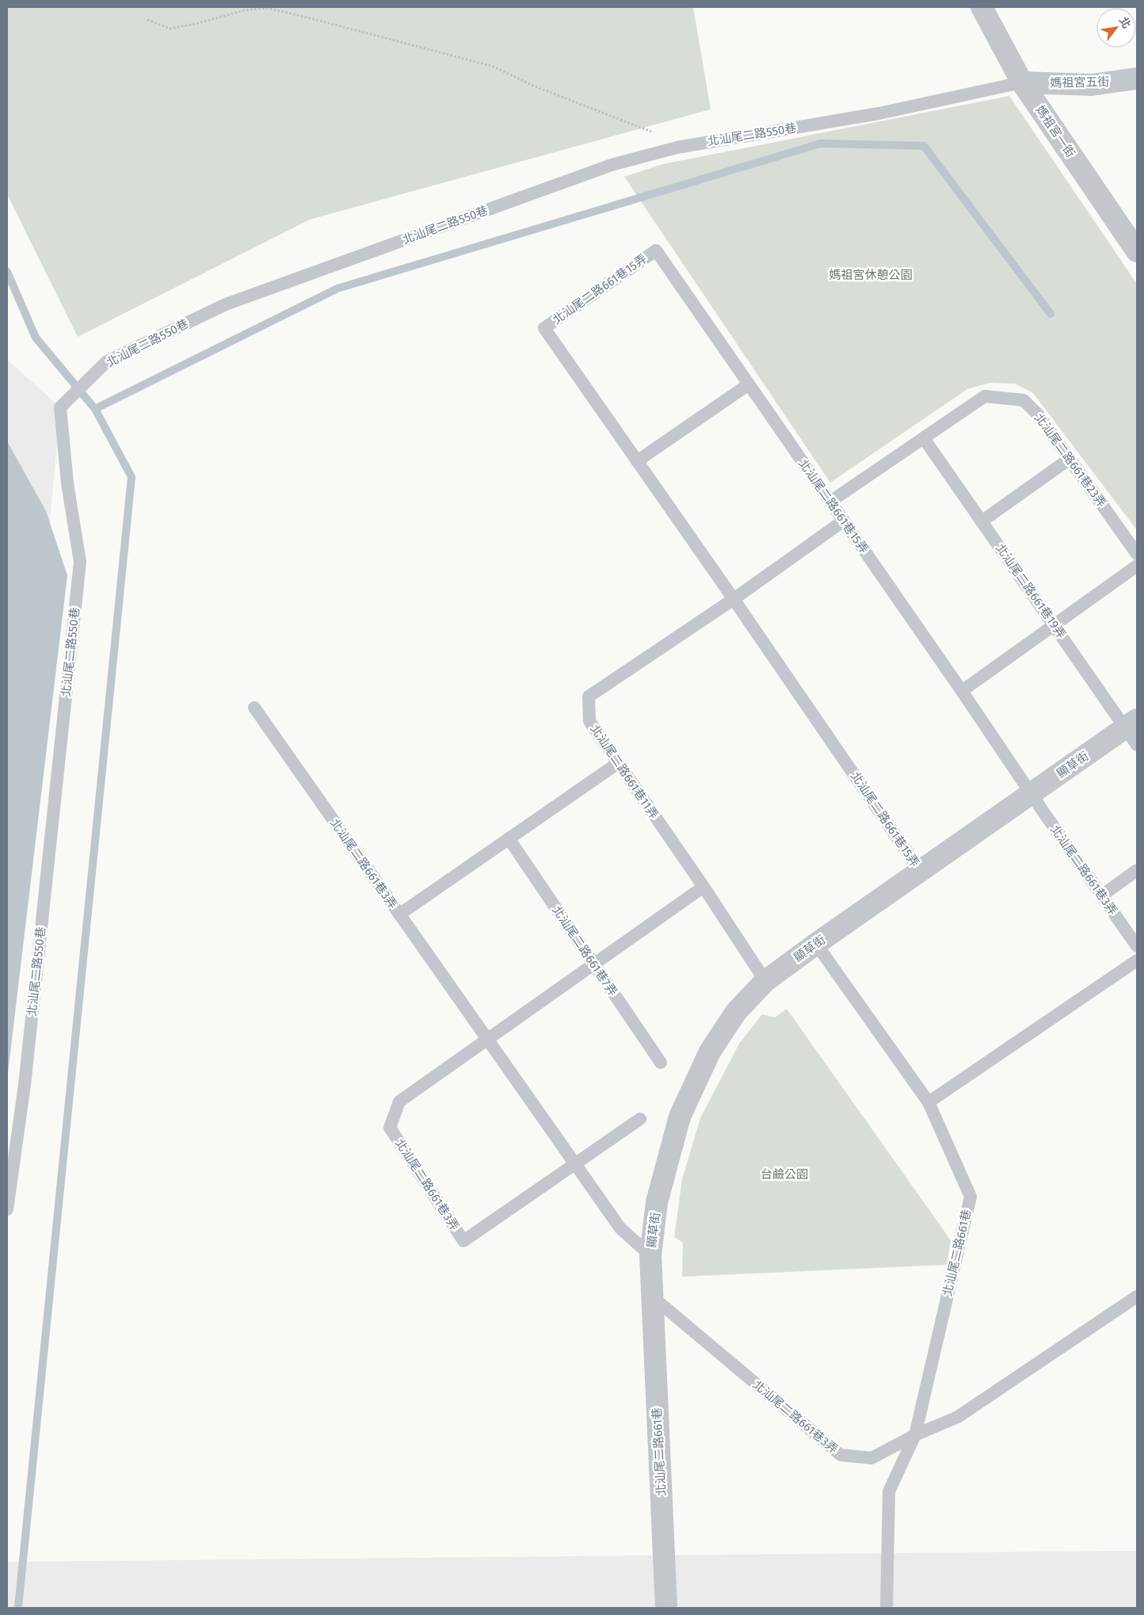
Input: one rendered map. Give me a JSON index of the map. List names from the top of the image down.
{
  "streets": {
    "street": [
      "媽祖宮五街",
      "媽祖宮一街",
      "顯草街",
      "北汕尾二路661巷"
    ],
    "lane": [
      "北汕尾二路550巷",
      "北汕尾二路661巷15弄",
      "北汕尾二路661巷23弄",
      "北汕尾二路661巷19弄",
      "北汕尾二路661巷11弄",
      "北汕尾二路661巷3弄",
      "北汕尾二路661巷7弄"
    ]
  },
  "crossings": [
    ["媽祖宮五街", "媽祖宮一街"],
    ["媽祖宮五街", "北汕尾二路550巷"],
    ["媽祖宮一街", "北汕尾二路550巷"],
    ["北汕尾二路661巷15弄", "顯草街"],
    ["北汕尾二路661巷15弄", "北汕尾二路661巷11弄"],
    ["北汕尾二路661巷15弄", "北汕尾二路661巷3弄"],
    ["北汕尾二路661巷23弄", "北汕尾二路661巷19弄"],
    ["北汕尾二路661巷19弄", "顯草街"],
    ["顯草街", "北汕尾二路661巷11弄"],
    ["顯草街", "北汕尾二路661巷3弄"],
    ["顯草街", "北汕尾二路661巷"],
    ["北汕尾二路661巷11弄", "北汕尾二路661巷3弄"],
    ["北汕尾二路661巷3弄", "北汕尾二路661巷7弄"],
    ["北汕尾二路661巷3弄", "北汕尾二路661巷"]
  ],
  "parks": ["媽祖宮休憩公園", "台鹼公園"],
  "north": "top right"
}
